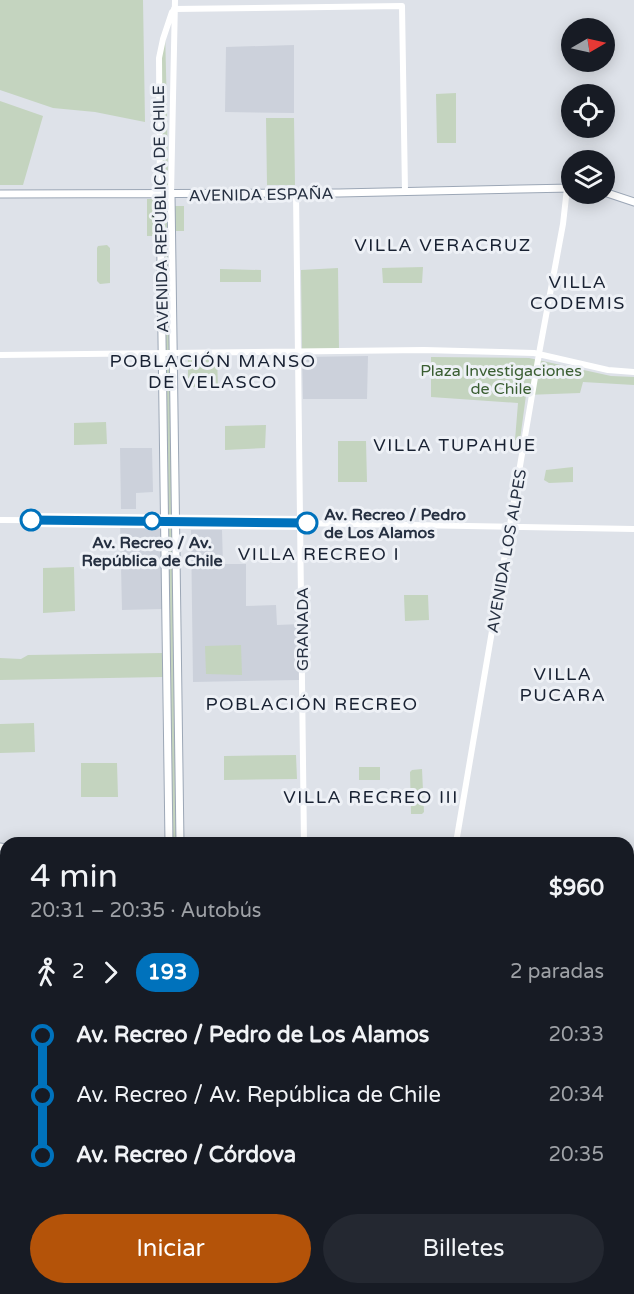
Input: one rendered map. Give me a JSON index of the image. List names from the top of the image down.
{
  "streets": {
    "main road": ["AVENIDA ESPAÑA", "AVENIDA REPÚBLICA DE CHILE"],
    "street": ["AVENIDA LOS ALPES", "GRANADA"]
  },
  "crossings": [
    ["AVENIDA ESPAÑA", "AVENIDA REPÚBLICA DE CHILE"],
    ["AVENIDA ESPAÑA", "GRANADA"]
  ],
  "districts": [
    "VILLA VERACRUZ",
    "VILLA CODEMIS",
    "POBLACIÓN MANSO DE VELASCO",
    "VILLA TUPAHUE",
    "VILLA RECREO I",
    "VILLA PUCARA",
    "POBLACIÓN RECREO",
    "VILLA RECREO III"
  ],
  "parks": ["Plaza Investigaciones de Chile"],
  "places": ["Av. Recreo / Av. República de Chile", "Av. Recreo / Pedro de Los Alamos"],
  "lines": ["bus line 193"],
  "north": "right",
  "page": {
    "heading": ["4 min", "20:31 – 20:35 · Autobús", "$960"],
    "legs": ["2", "193", "2 paradas"],
    "list": [
      {
        "name": "Av. Recreo / Pedro de Los Alamos",
        "value": "20:33"
      },
      {
        "name": "Av. Recreo / Av. República de Chile",
        "value": "20:34"
      },
      {
        "name": "Av. Recreo / Córdova",
        "value": "20:35"
      }
    ],
    "buttons": ["Iniciar", "Billetes"]
  }
}
